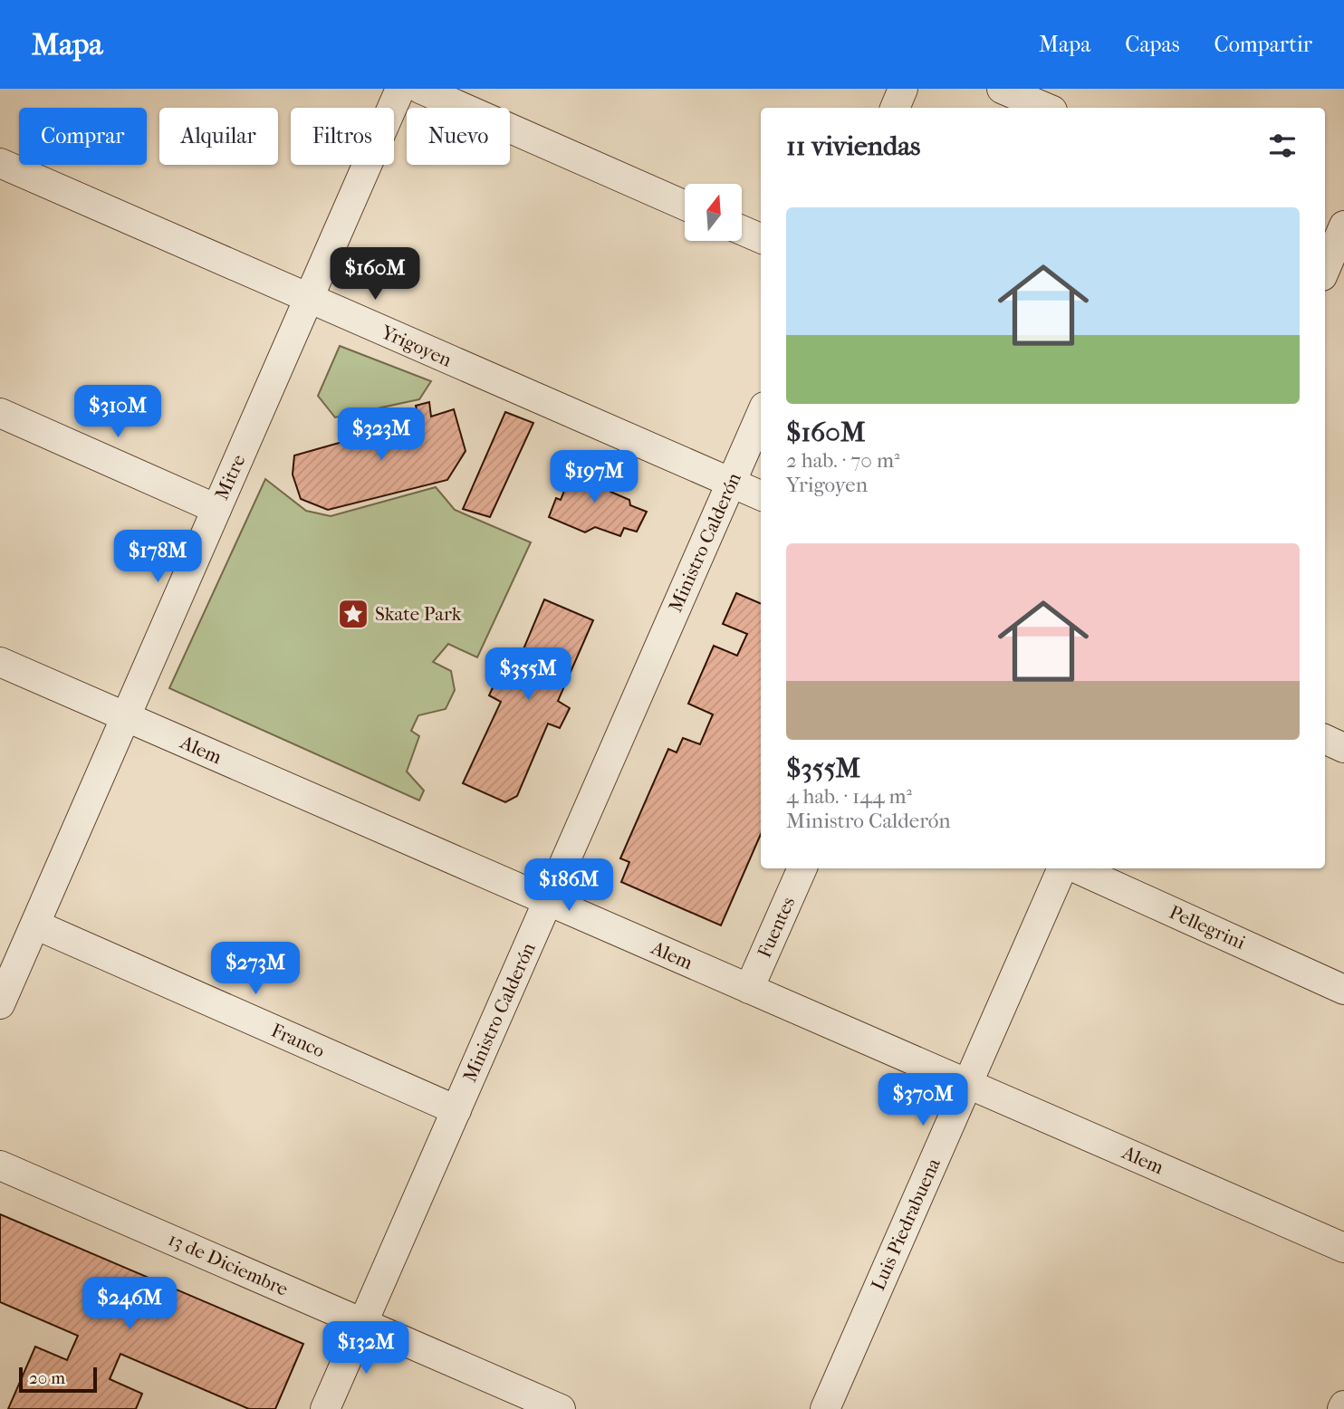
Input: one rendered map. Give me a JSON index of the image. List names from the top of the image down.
{
  "streets": {
    "street": [
      "Yrigoyen",
      "Mitre",
      "Ministro Calderón",
      "Alem",
      "Fuentes",
      "Pellegrini",
      "Franco",
      "Luis Piedrabuena",
      "13 de Diciembre"
    ]
  },
  "crossings": [
    ["Yrigoyen", "Mitre"],
    ["Yrigoyen", "Ministro Calderón"],
    ["Mitre", "Alem"],
    ["Mitre", "Franco"],
    ["Ministro Calderón", "Alem"],
    ["Ministro Calderón", "Franco"],
    ["Ministro Calderón", "13 de Diciembre"],
    ["Alem", "Fuentes"],
    ["Alem", "Luis Piedrabuena"]
  ],
  "places": {
    "place": ["Skate Park"]
  },
  "scale_bar": "20 m",
  "north": "top",
  "page": {
    "header": "Mapa",
    "nav": ["Mapa", "Capas", "Compartir"],
    "chip": [
      "Comprar",
      "Alquilar",
      "Filtros",
      "Nuevo"
    ],
    "heading": "11 viviendas",
    "list": [
      {
        "name": "$160M",
        "note": "2 hab. · 70 m² · Yrigoyen"
      },
      {
        "name": "$355M",
        "note": "4 hab. · 144 m² · Ministro Calderón"
      }
    ],
    "price": [
      "$160M",
      "$310M",
      "$323M",
      "$197M",
      "$178M",
      "$355M",
      "$186M",
      "$273M",
      "$370M",
      "$246M",
      "$132M"
    ],
    "scale": "20 m"
  }
}
